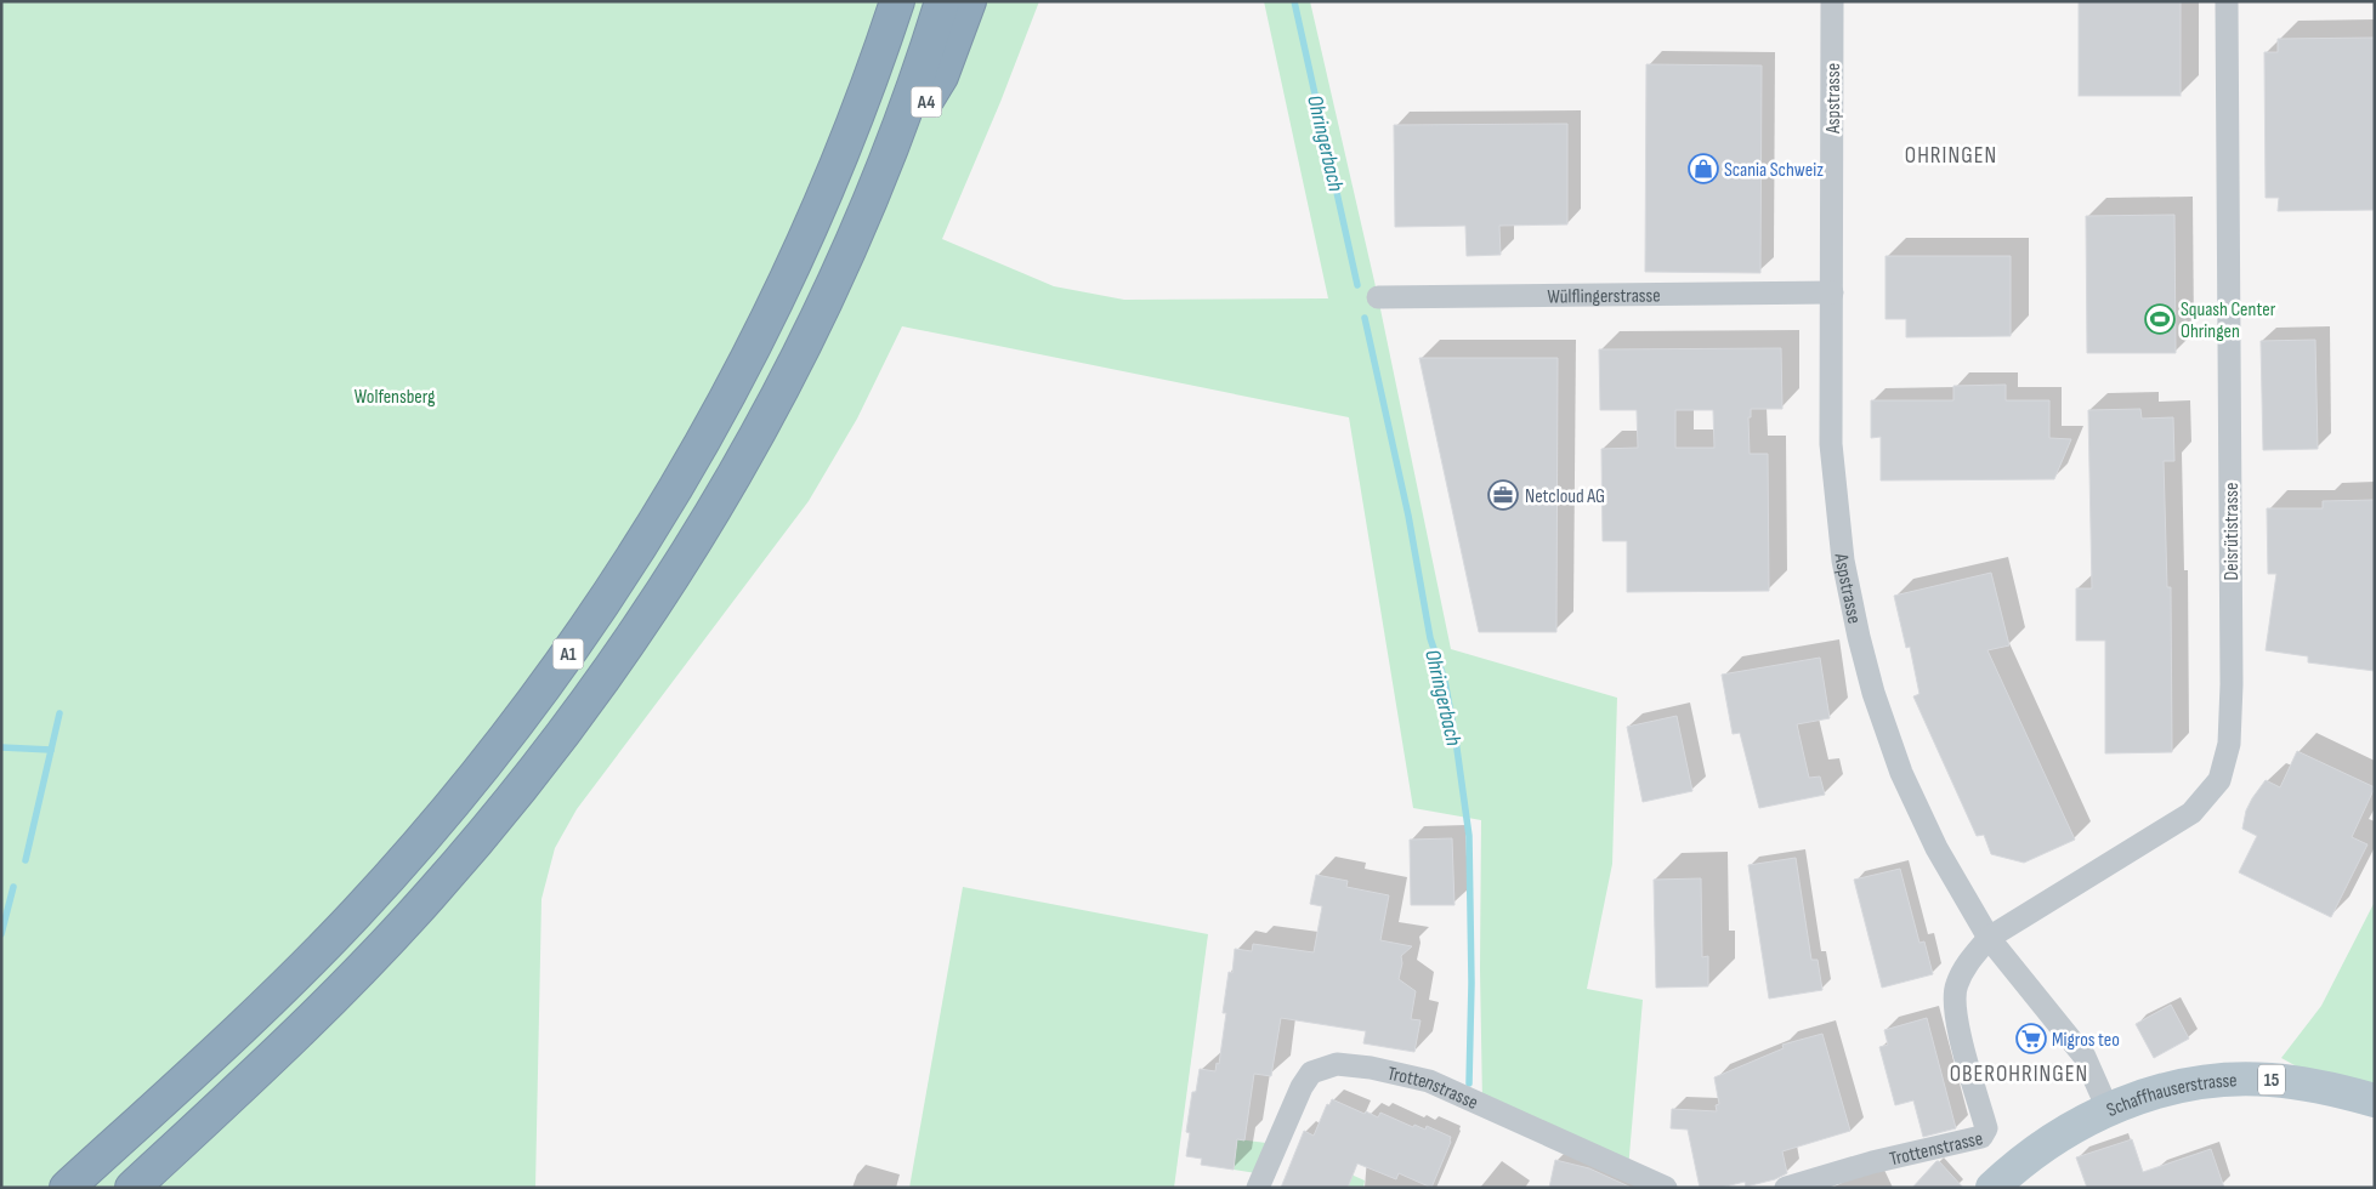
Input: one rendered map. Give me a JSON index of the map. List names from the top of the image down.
{
  "streets": {
    "highway": ["A4", "A1"],
    "main road": ["15", "Schaffhauserstrasse"],
    "street": [
      "Aspstrasse",
      "Wülflingerstrasse",
      "Deisrütistrasse",
      "Trottenstrasse"
    ]
  },
  "crossings": [
    ["Aspstrasse", "Wülflingerstrasse"],
    ["Aspstrasse", "Deisrütistrasse"],
    ["Aspstrasse", "Trottenstrasse"],
    ["Aspstrasse", "Schaffhauserstrasse"],
    ["A4", "A1"],
    ["Deisrütistrasse", "Trottenstrasse"]
  ],
  "districts": ["OHRINGEN", "OBEROHRINGEN"],
  "water": ["Ohringerbach"],
  "parks": ["Wolfensberg"],
  "places": {
    "shop": ["Scania Schweiz"],
    "sports": ["Squash Center Ohringen"],
    "office": ["Netcloud AG"],
    "supermarket": ["Migros teo"]
  }
}
